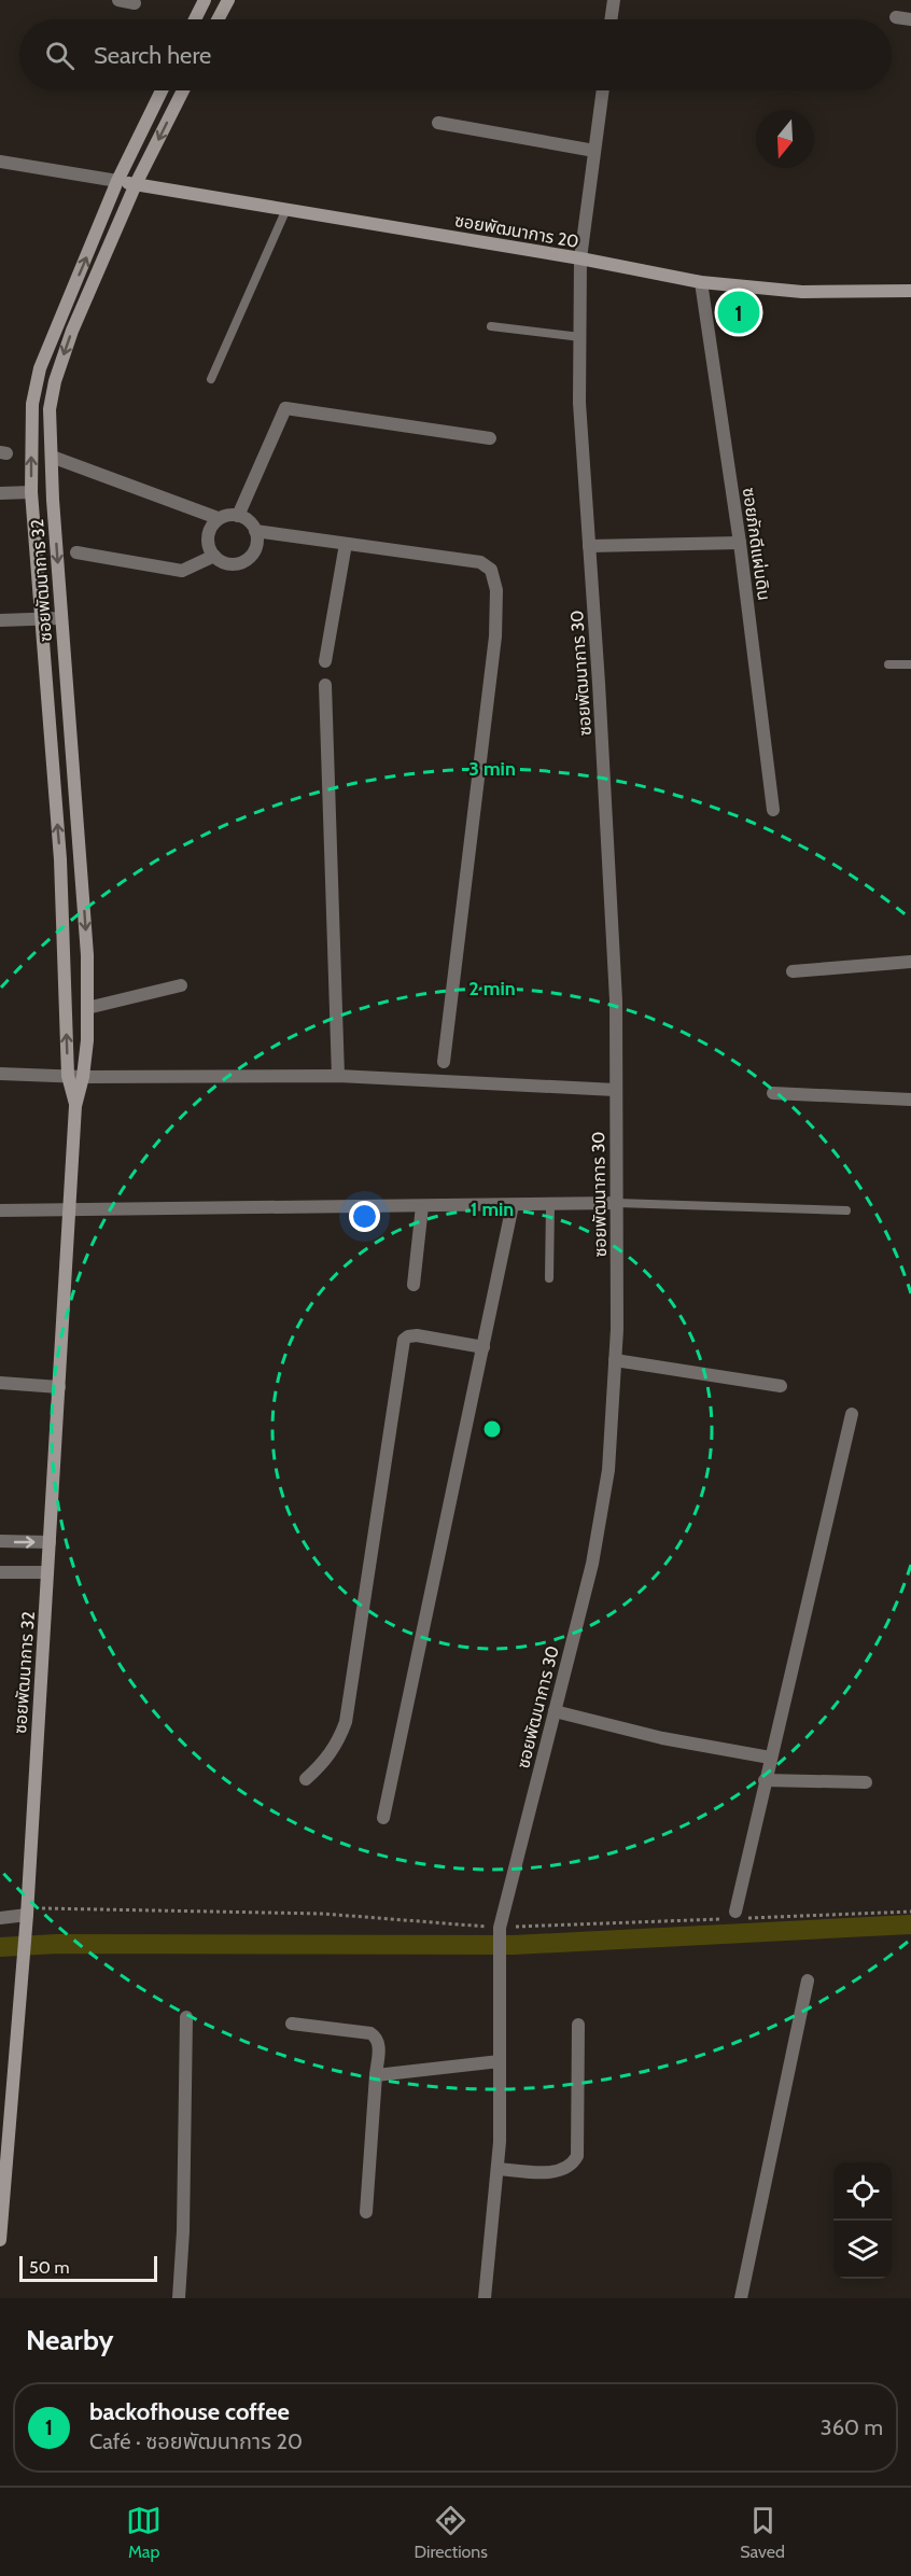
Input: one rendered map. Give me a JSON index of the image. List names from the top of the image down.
{
  "streets": {
    "street": [
      "ซอยพัฒนาการ 20",
      "ซอยภักดีแผ่นดิน",
      "ซอยพัฒนาการ 32",
      "ซอยพัฒนาการ 30"
    ]
  },
  "crossings": [
    ["ซอยพัฒนาการ 20", "ซอยภักดีแผ่นดิน"],
    ["ซอยพัฒนาการ 20", "ซอยพัฒนาการ 32"],
    ["ซอยพัฒนาการ 20", "ซอยพัฒนาการ 30"]
  ],
  "scale_bar": "50 m",
  "north": "bottom",
  "page": {
    "search": "Search here",
    "pins": "1",
    "scale": "50 m",
    "heading": "Nearby",
    "list": [
      {
        "mark": "1",
        "name": "backofhouse coffee",
        "note": "Café · ซอยพัฒนาการ 20",
        "value": "360 m"
      }
    ],
    "nav": ["Map", "Directions", "Saved"]
  },
  "rings": ["3 min", "2 min", "1 min"]
}
